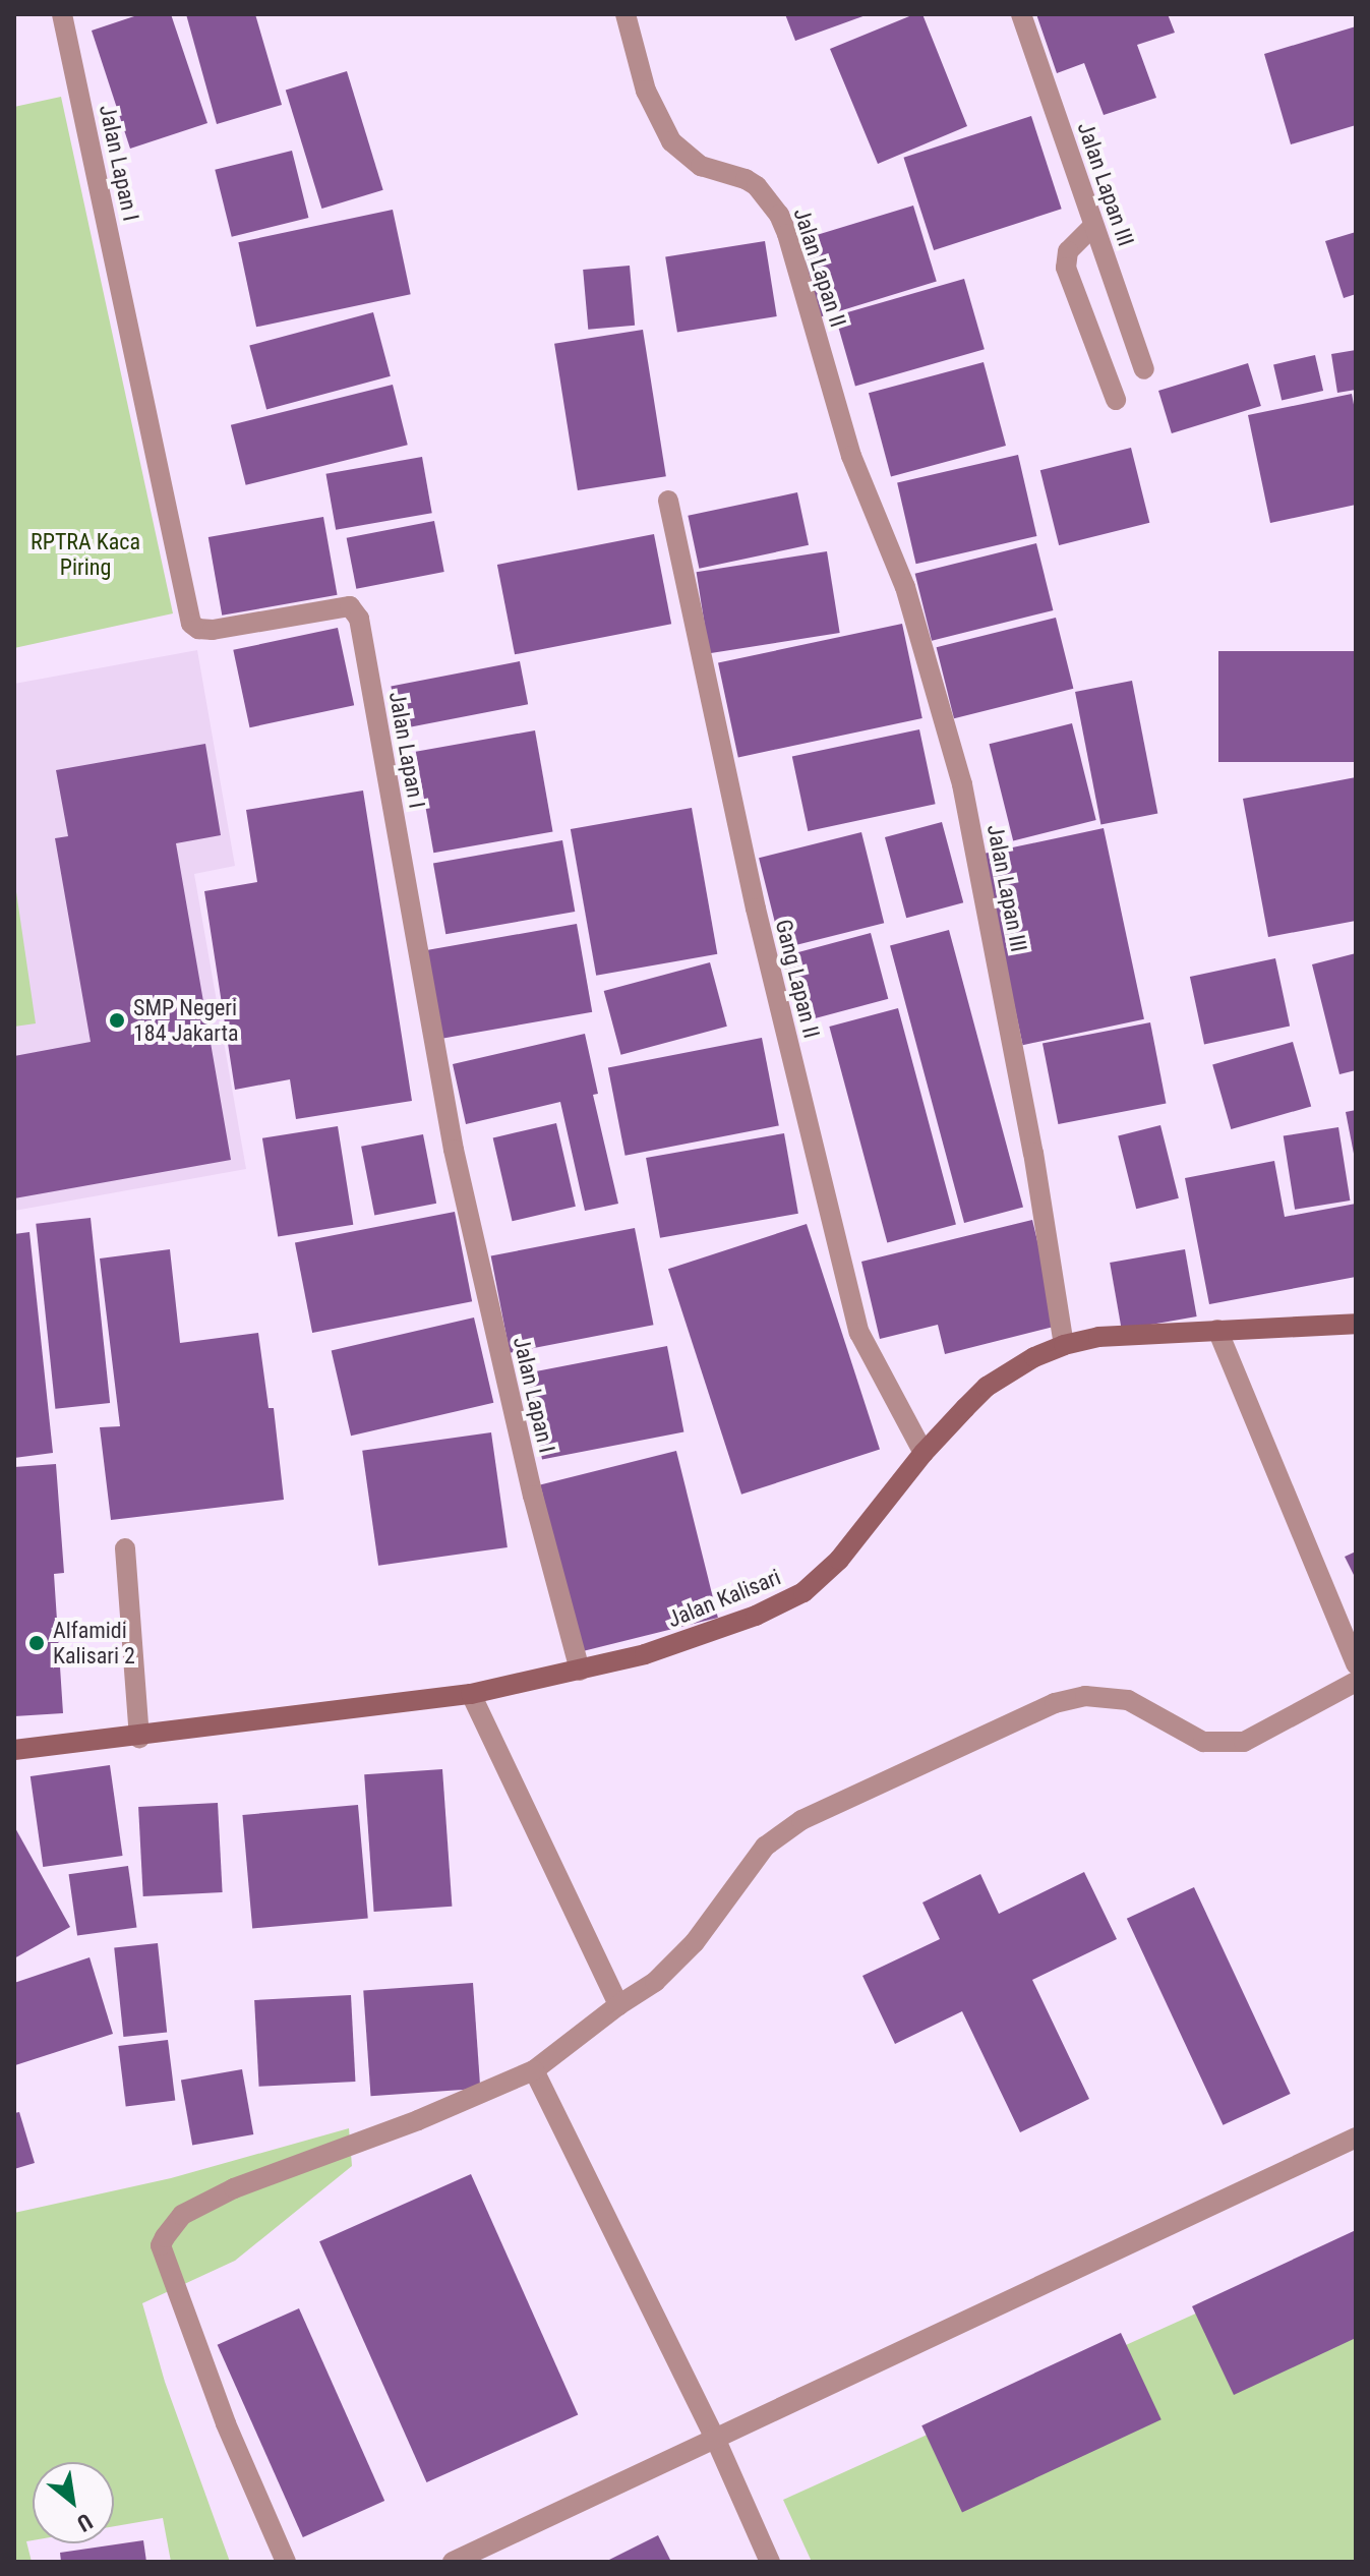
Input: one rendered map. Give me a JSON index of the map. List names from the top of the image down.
{
  "streets": {
    "street": [
      "Jalan Lapan I",
      "Jalan Lapan III",
      "Jalan Lapan II",
      "Gang Lapan II",
      "Jalan Kalisari"
    ]
  },
  "crossings": [
    ["Jalan Lapan I", "Jalan Kalisari"],
    ["Jalan Lapan III", "Jalan Lapan II"],
    ["Jalan Lapan III", "Jalan Kalisari"],
    ["Gang Lapan II", "Jalan Kalisari"]
  ],
  "parks": ["RPTRA Kaca Piring"],
  "places": ["SMP Negeri 184 Jakarta", "Alfamidi Kalisari 2"],
  "north": "bottom right"
}
